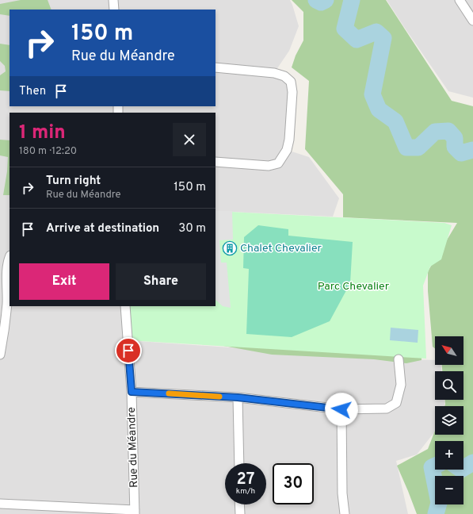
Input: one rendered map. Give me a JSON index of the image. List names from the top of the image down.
{
  "streets": {
    "street": ["Rue du Méandre"]
  },
  "parks": ["Parc Chevalier"],
  "places": {
    "building": ["Chalet Chevalier"]
  },
  "north": "top left",
  "page": {
    "turn": ["150 m", "Rue du Méandre"],
    "then": "Then",
    "heading": ["1 min", "180 m · 12:20"],
    "list": [
      {
        "name": "Turn right",
        "note": "Rue du Méandre",
        "value": "150 m"
      },
      {
        "name": "Arrive at destination",
        "value": "30 m"
      }
    ],
    "buttons": ["Exit", "Share"],
    "map_buttons": ["+", "−"],
    "speed": "27 km/h",
    "limit": "30"
  }
}
